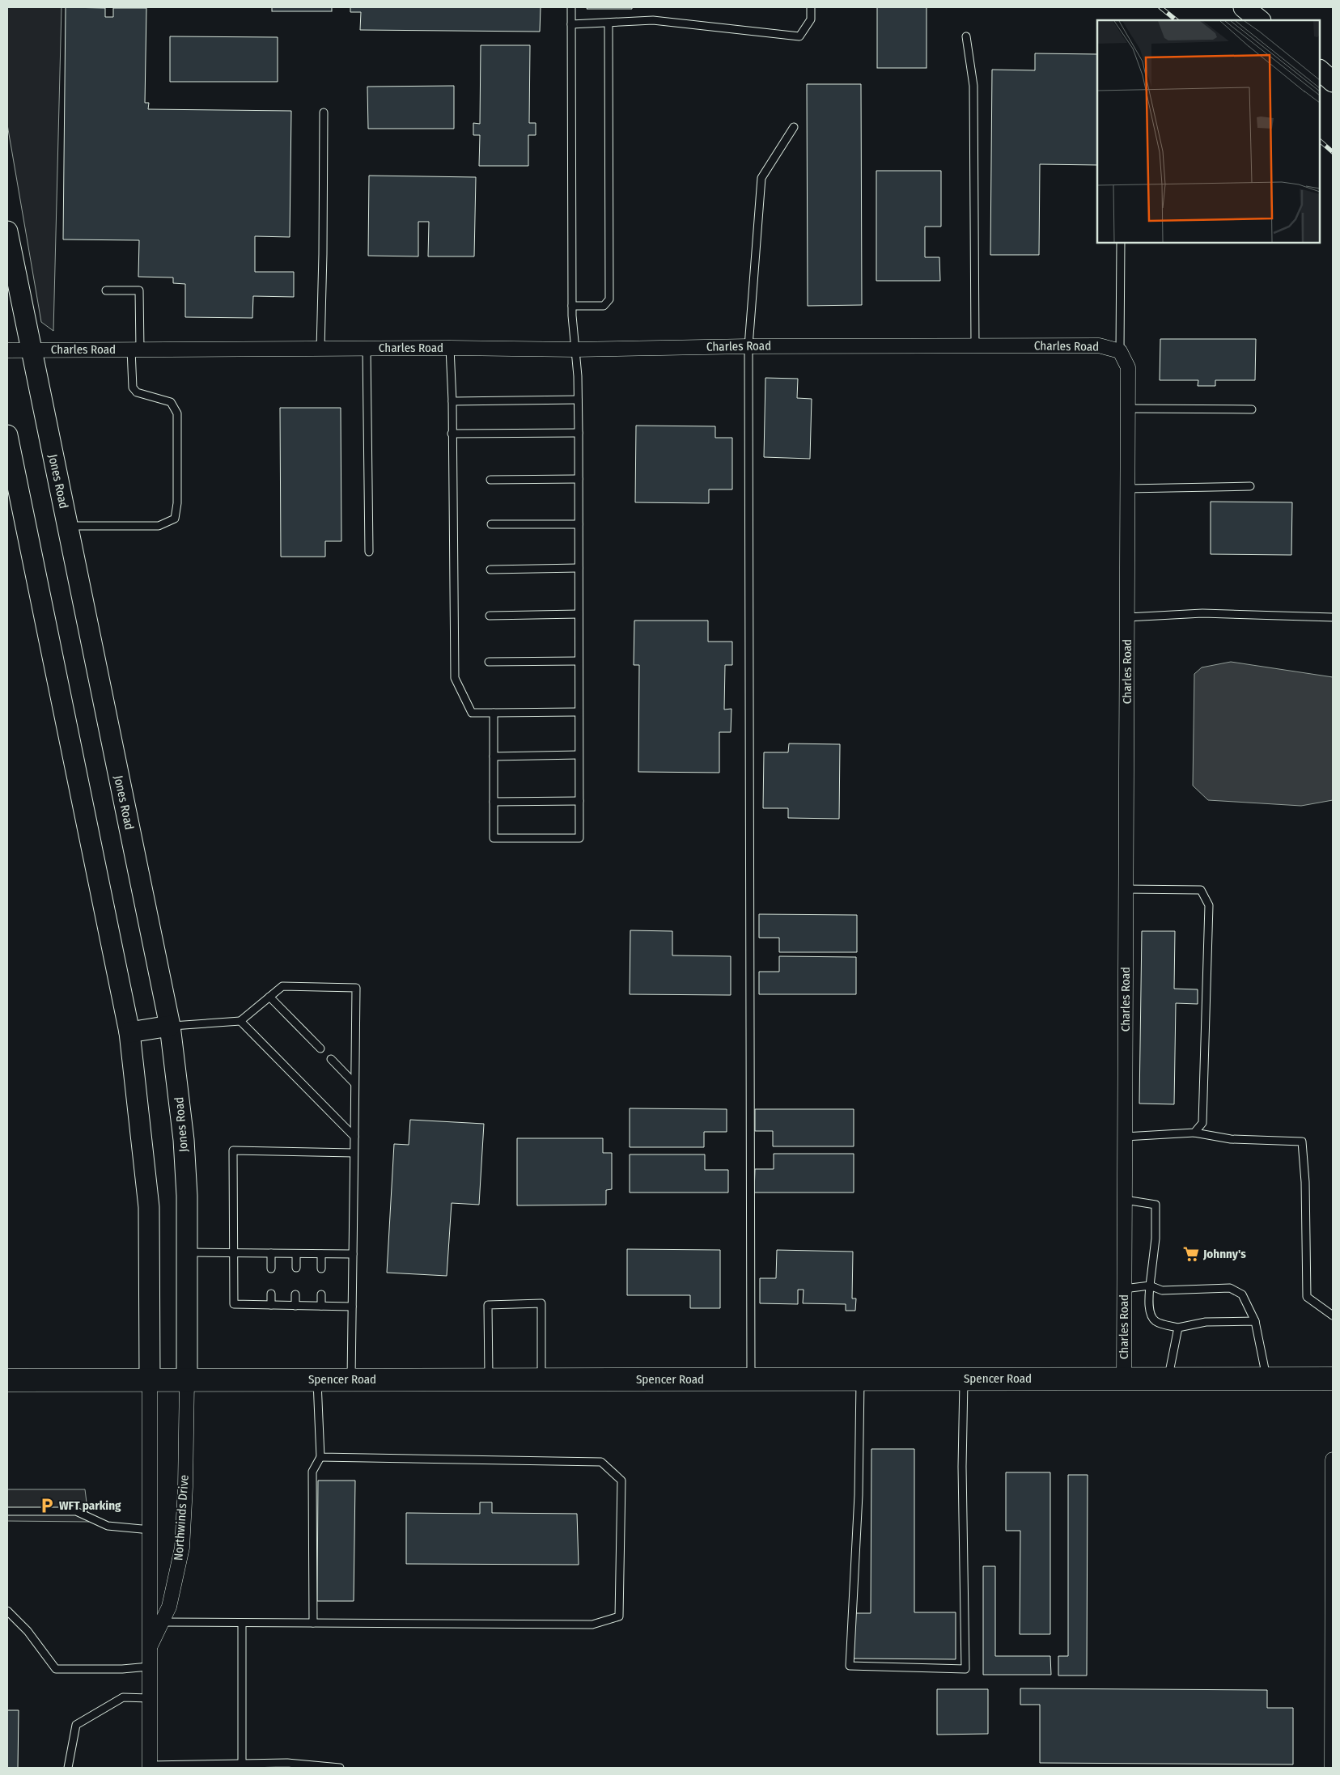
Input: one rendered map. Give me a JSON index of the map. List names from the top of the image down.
{
  "streets": {
    "main road": ["Jones Road", "Spencer Road"],
    "street": ["Charles Road", "Northwinds Drive"]
  },
  "crossings": [
    ["Charles Road", "Jones Road"],
    ["Charles Road", "Spencer Road"],
    ["Jones Road", "Spencer Road"],
    ["Jones Road", "Northwinds Drive"],
    ["Spencer Road", "Northwinds Drive"]
  ],
  "places": {
    "supermarket": ["Johnny's"],
    "parking": ["WFT parking"]
  }
}
